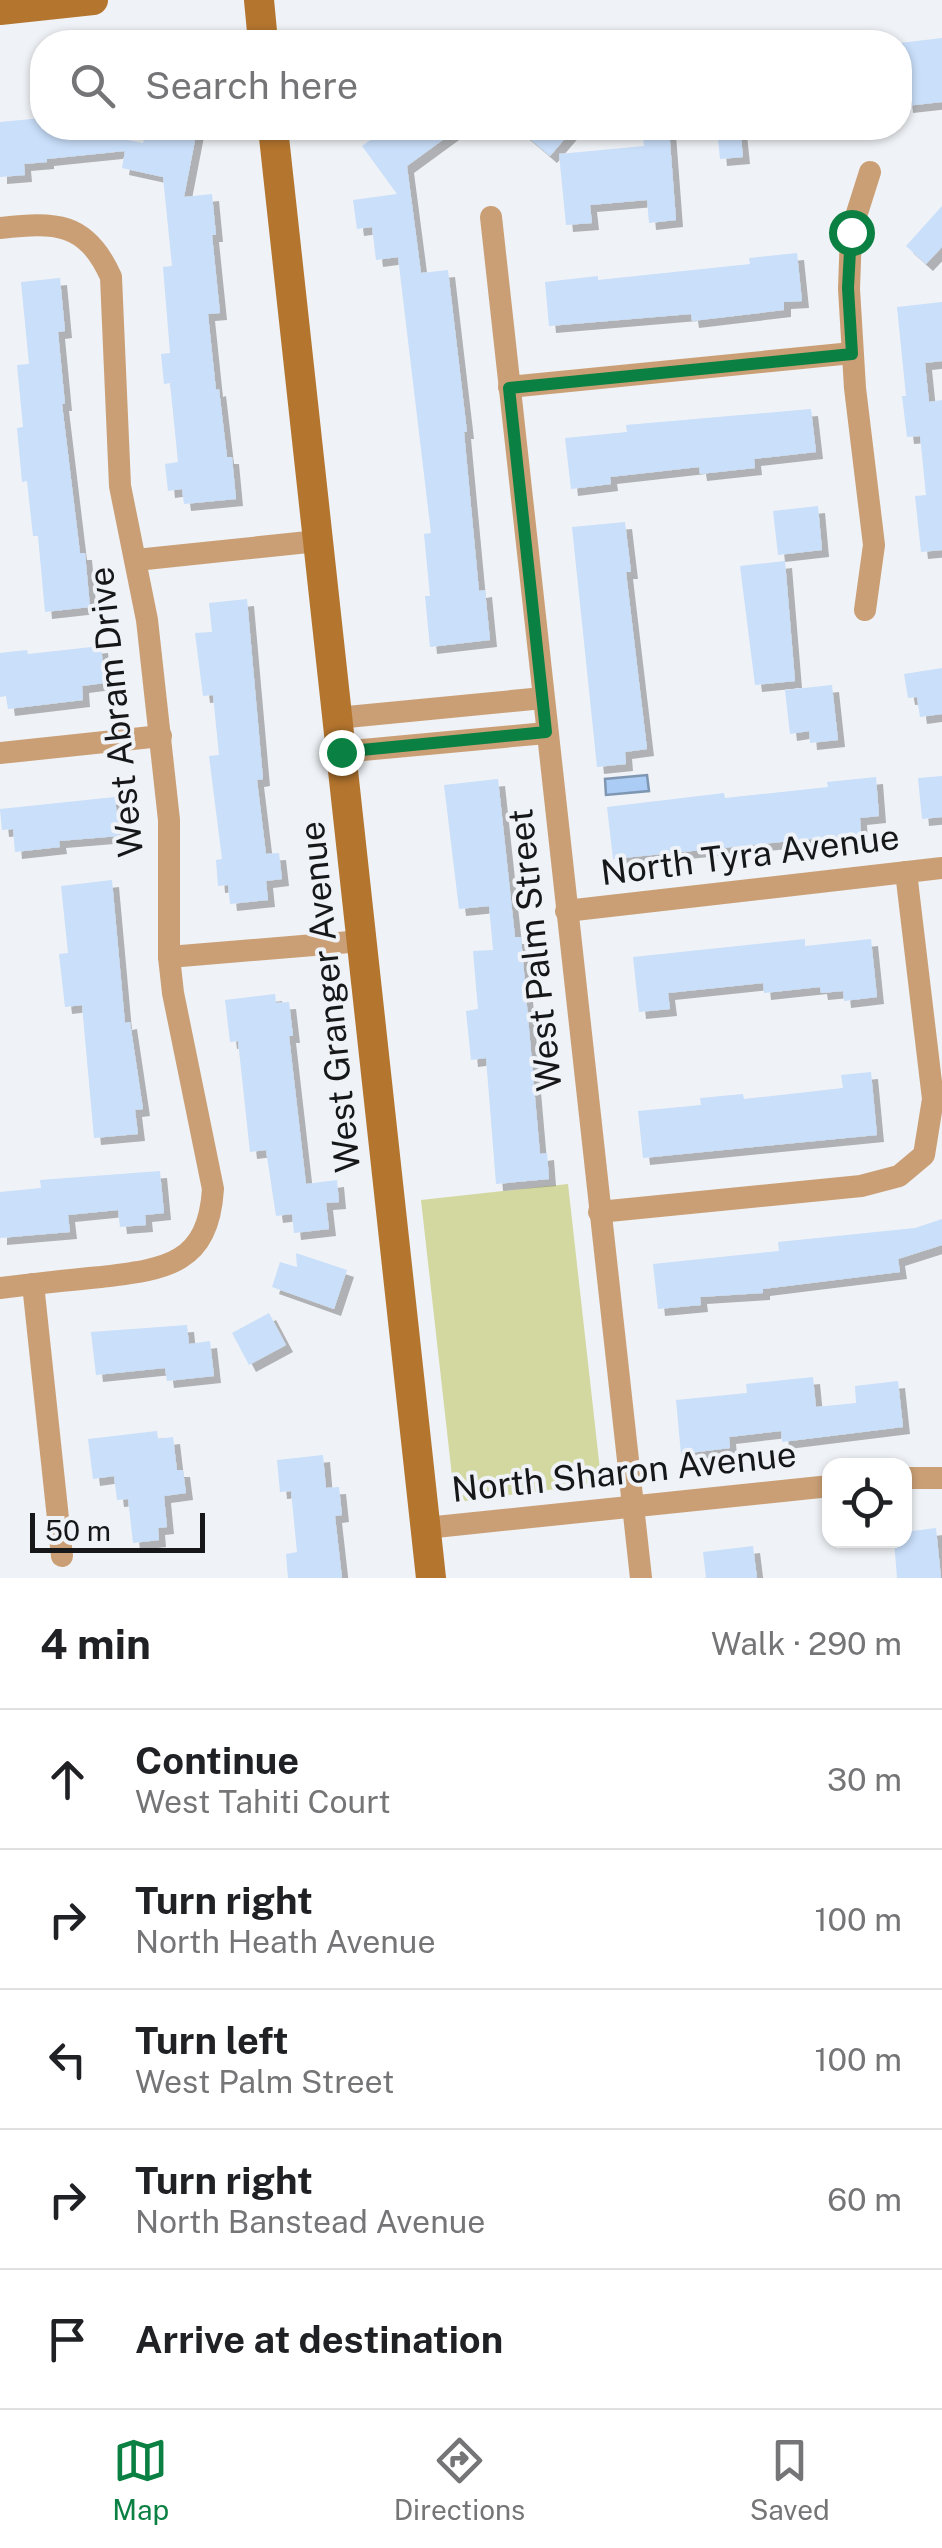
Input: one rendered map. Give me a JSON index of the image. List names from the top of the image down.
{
  "streets": {
    "street": [
      "West Abram Drive",
      "North Tyra Avenue",
      "West Palm Street",
      "West Granger Avenue",
      "North Sharon Avenue"
    ]
  },
  "crossings": [
    ["North Tyra Avenue", "West Palm Street"],
    ["West Palm Street", "North Sharon Avenue"],
    ["West Granger Avenue", "North Sharon Avenue"]
  ],
  "scale_bar": "50 m",
  "page": {
    "search": "Search here",
    "scale": "50 m",
    "heading": ["4 min", "Walk · 290 m"],
    "list": [
      ["Continue", "West Tahiti Court", "30 m"],
      ["Turn right", "North Heath Avenue", "100 m"],
      ["Turn left", "West Palm Street", "100 m"],
      ["Turn right", "North Banstead Avenue", "60 m"],
      "Arrive at destination"
    ],
    "nav": ["Map", "Directions", "Saved"]
  }
}
